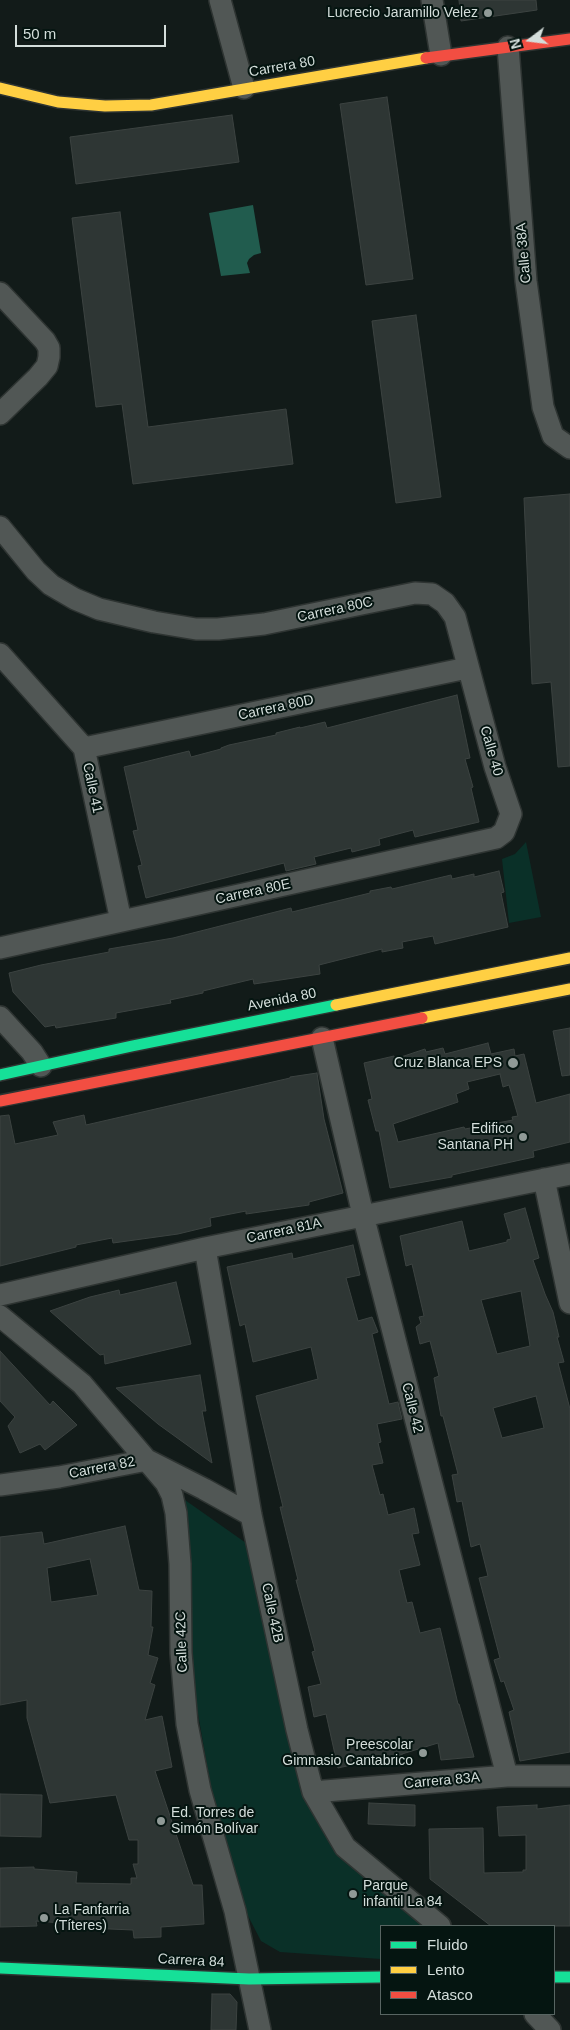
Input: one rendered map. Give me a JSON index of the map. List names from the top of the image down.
{
  "streets": {
    "main road": ["Carrera 80", "Avenida 80", "Carrera 84"],
    "street": [
      "Calle 38A",
      "Carrera 80C",
      "Carrera 80D",
      "Calle 40",
      "Calle 41",
      "Carrera 80E",
      "Carrera 81A",
      "Calle 42",
      "Carrera 82",
      "Calle 42B",
      "Calle 42C",
      "Carrera 83A"
    ]
  },
  "crossings": [
    ["Carrera 80", "Calle 38A"],
    ["Carrera 80C", "Carrera 80D"],
    ["Carrera 80C", "Calle 40"],
    ["Carrera 80D", "Calle 40"],
    ["Carrera 80D", "Calle 41"],
    ["Calle 40", "Carrera 80E"],
    ["Calle 41", "Carrera 80E"],
    ["Carrera 81A", "Calle 42"],
    ["Carrera 81A", "Calle 42B"],
    ["Calle 42", "Carrera 83A"],
    ["Carrera 82", "Calle 42B"],
    ["Carrera 82", "Calle 42C"],
    ["Calle 42B", "Carrera 83A"],
    ["Calle 42C", "Carrera 84"]
  ],
  "places": [
    "Lucrecio Jaramillo Velez",
    "Cruz Blanca EPS",
    "Edifico Santana PH",
    "Preescolar Gimnasio Cantabrico",
    "Ed. Torres de Simón Bolívar",
    "Parque infantil La 84",
    "La Fanfarria (Títeres)"
  ],
  "legend": ["Fluido", "Lento", "Atasco"],
  "scale_bar": "50 m",
  "north": "left"
}
